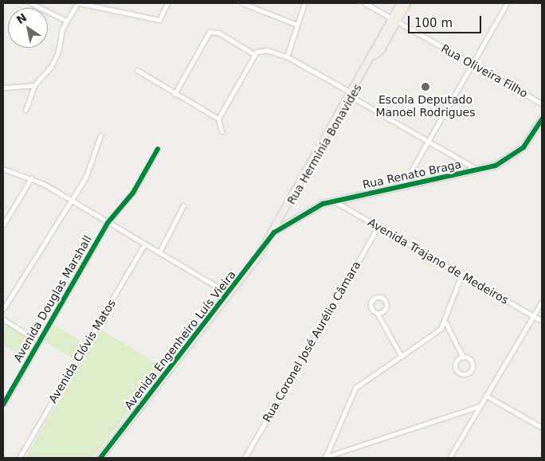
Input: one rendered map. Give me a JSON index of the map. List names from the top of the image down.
{
  "streets": {
    "main road": ["Rua Hermínia Bonavides", "Rua Renato Braga", "Avenida Engenheiro Luís Vieira"],
    "street": [
      "Rua Oliveira Filho",
      "Avenida Trajano de Medeiros",
      "Avenida Douglas Marshall",
      "Rua Coronel José Aurélio Câmara",
      "Avenida Clóvis Matos"
    ]
  },
  "crossings": [
    ["Rua Oliveira Filho", "Rua Hermínia Bonavides"],
    ["Rua Hermínia Bonavides", "Rua Renato Braga"],
    ["Rua Hermínia Bonavides", "Avenida Engenheiro Luís Vieira"],
    ["Rua Renato Braga", "Avenida Trajano de Medeiros"],
    ["Rua Renato Braga", "Avenida Engenheiro Luís Vieira"],
    ["Avenida Trajano de Medeiros", "Rua Coronel José Aurélio Câmara"]
  ],
  "places": ["Escola Deputado Manoel Rodrigues"],
  "scale_bar": "100 m",
  "north": "top left"
}
